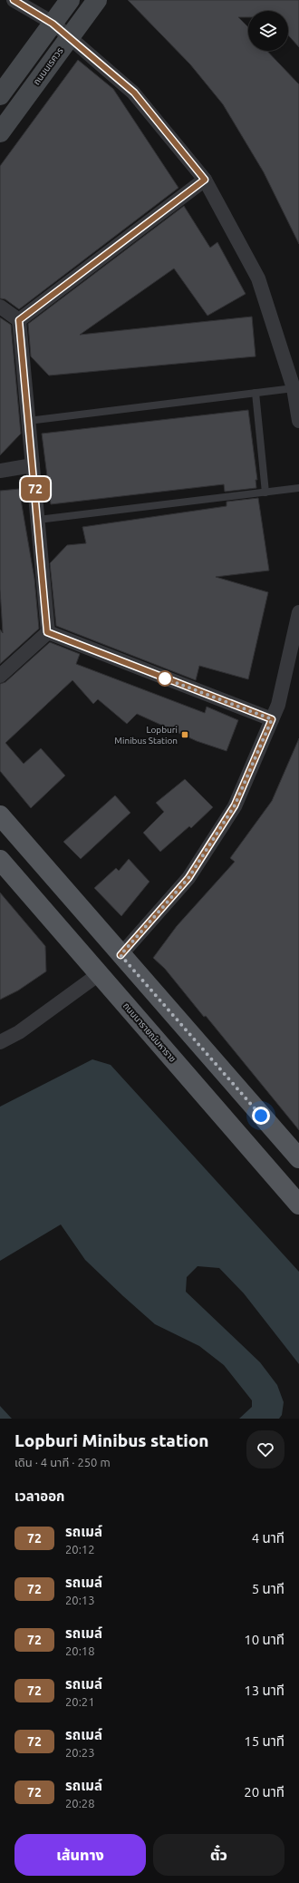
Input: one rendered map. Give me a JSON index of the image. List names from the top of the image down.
{
  "streets": {
    "main road": ["ถนนนเรศวร", "ถนนนารายณ์มหาราช"]
  },
  "places": {
    "transit": ["Lopburi Minibus Station"]
  },
  "lines": ["bus line 72"],
  "page": {
    "on_map": "72",
    "heading": [
      ["Lopburi Minibus station", "เดิน · 4 นาที · 250 m"],
      "เวลาออก"
    ],
    "list": [
      {
        "mark": "72",
        "name": "รถเมล์",
        "note": "20:12",
        "value": "4 นาที"
      },
      {
        "mark": "72",
        "name": "รถเมล์",
        "note": "20:13",
        "value": "5 นาที"
      },
      {
        "mark": "72",
        "name": "รถเมล์",
        "note": "20:18",
        "value": "10 นาที"
      },
      {
        "mark": "72",
        "name": "รถเมล์",
        "note": "20:21",
        "value": "13 นาที"
      },
      {
        "mark": "72",
        "name": "รถเมล์",
        "note": "20:23",
        "value": "15 นาที"
      },
      {
        "mark": "72",
        "name": "รถเมล์",
        "note": "20:28",
        "value": "20 นาที"
      }
    ],
    "buttons": ["เส้นทาง", "ตั๋ว"]
  }
}
